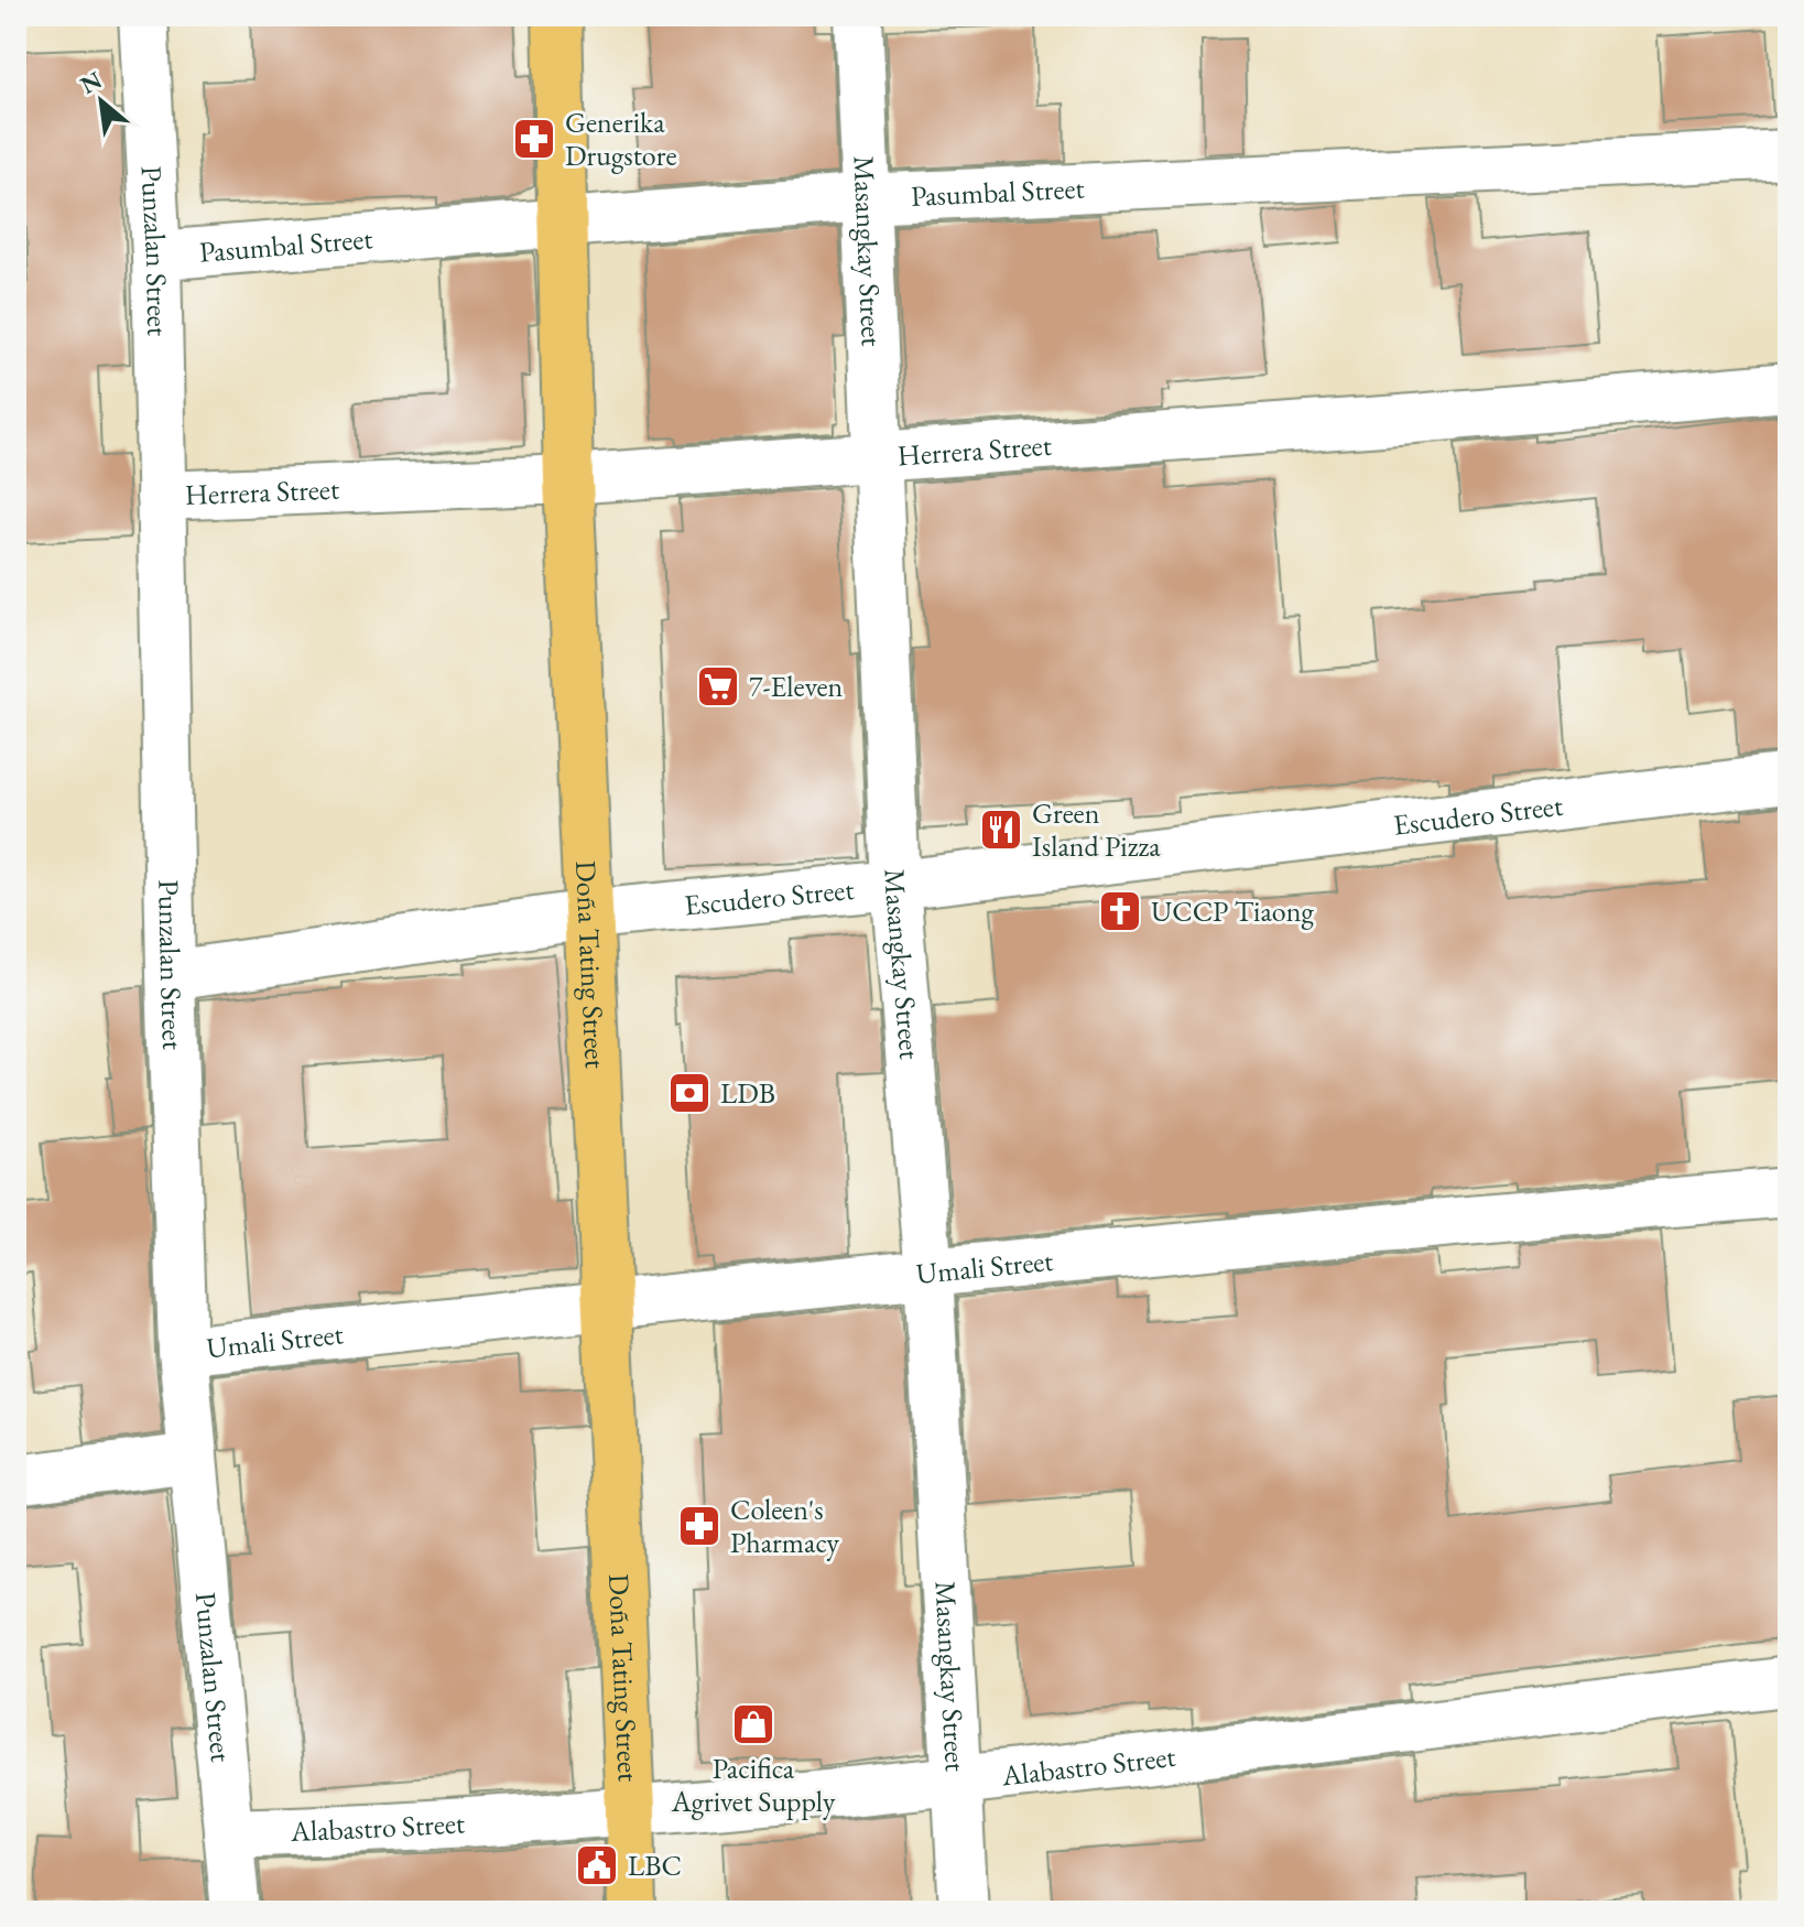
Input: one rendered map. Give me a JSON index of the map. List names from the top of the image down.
{
  "streets": {
    "main road": ["Doña Tating Street"],
    "street": [
      "Pasumbal Street",
      "Punzalan Street",
      "Masangkay Street",
      "Herrera Street",
      "Escudero Street",
      "Umali Street",
      "Alabastro Street"
    ]
  },
  "crossings": [
    ["Pasumbal Street", "Punzalan Street"],
    ["Pasumbal Street", "Masangkay Street"],
    ["Pasumbal Street", "Doña Tating Street"],
    ["Punzalan Street", "Herrera Street"],
    ["Punzalan Street", "Escudero Street"],
    ["Punzalan Street", "Umali Street"],
    ["Punzalan Street", "Alabastro Street"],
    ["Masangkay Street", "Herrera Street"],
    ["Masangkay Street", "Escudero Street"],
    ["Masangkay Street", "Umali Street"],
    ["Masangkay Street", "Alabastro Street"],
    ["Herrera Street", "Doña Tating Street"],
    ["Escudero Street", "Doña Tating Street"],
    ["Doña Tating Street", "Umali Street"],
    ["Doña Tating Street", "Alabastro Street"]
  ],
  "places": {
    "pharmacy": ["Generika Drugstore", "Coleen's Pharmacy"],
    "supermarket": ["7-Eleven"],
    "restaurant": ["Green Island Pizza"],
    "church": ["UCCP Tiaong"],
    "bank": ["LDB"],
    "shop": ["Pacifica Agrivet Supply"],
    "public building": ["LBC"]
  },
  "north": "top left"
}
